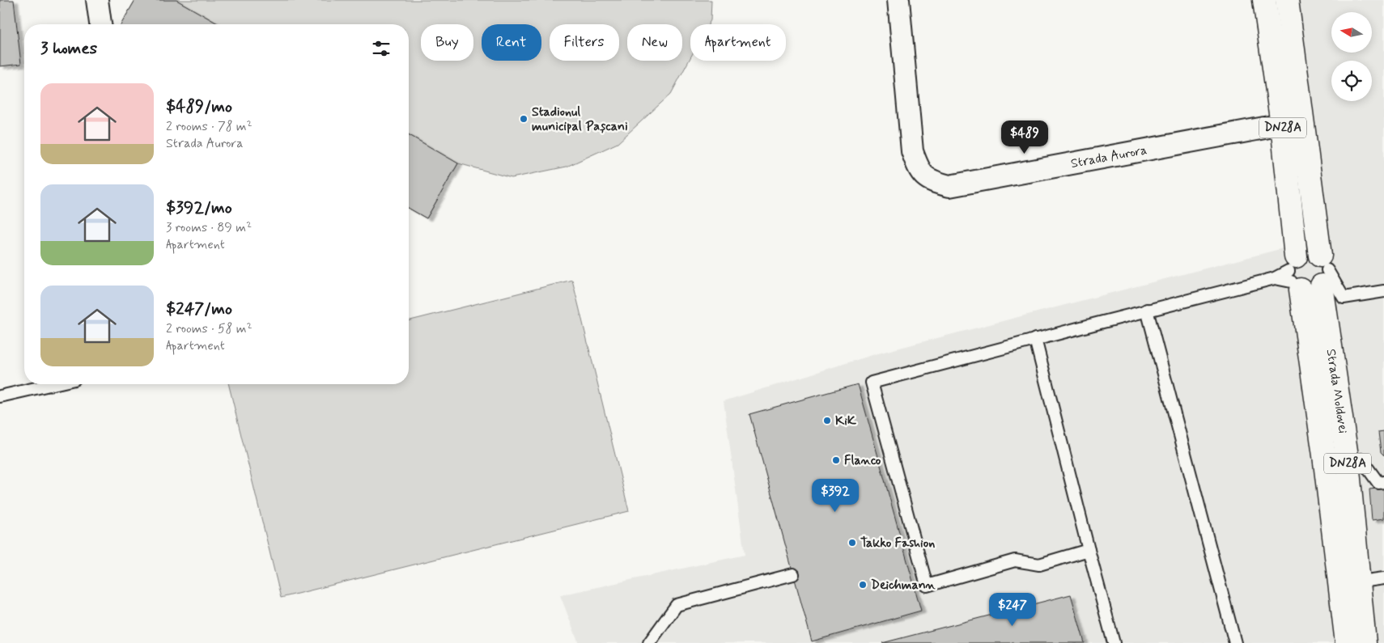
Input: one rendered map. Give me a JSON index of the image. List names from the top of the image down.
{
  "streets": {
    "main road": ["DN28A", "Strada Moldovei"],
    "street": ["Strada Aurora"]
  },
  "crossings": [
    ["Strada Aurora", "Strada Moldovei"]
  ],
  "places": [
    "Stadionul municipal Pașcani",
    "KiK",
    "Flanco",
    "Takko Fashion",
    "Deichmann"
  ],
  "north": "left",
  "page": {
    "chip": [
      "Buy",
      "Rent",
      "Filters",
      "New",
      "Apartment"
    ],
    "heading": "3 homes",
    "list": [
      {
        "name": "$489/mo",
        "note": "2 rooms · 78 m² · Strada Aurora"
      },
      {
        "name": "$392/mo",
        "note": "3 rooms · 89 m² · Apartment"
      },
      {
        "name": "$247/mo",
        "note": "2 rooms · 58 m² · Apartment"
      }
    ],
    "price": ["$489", "$392", "$247"]
  }
}
